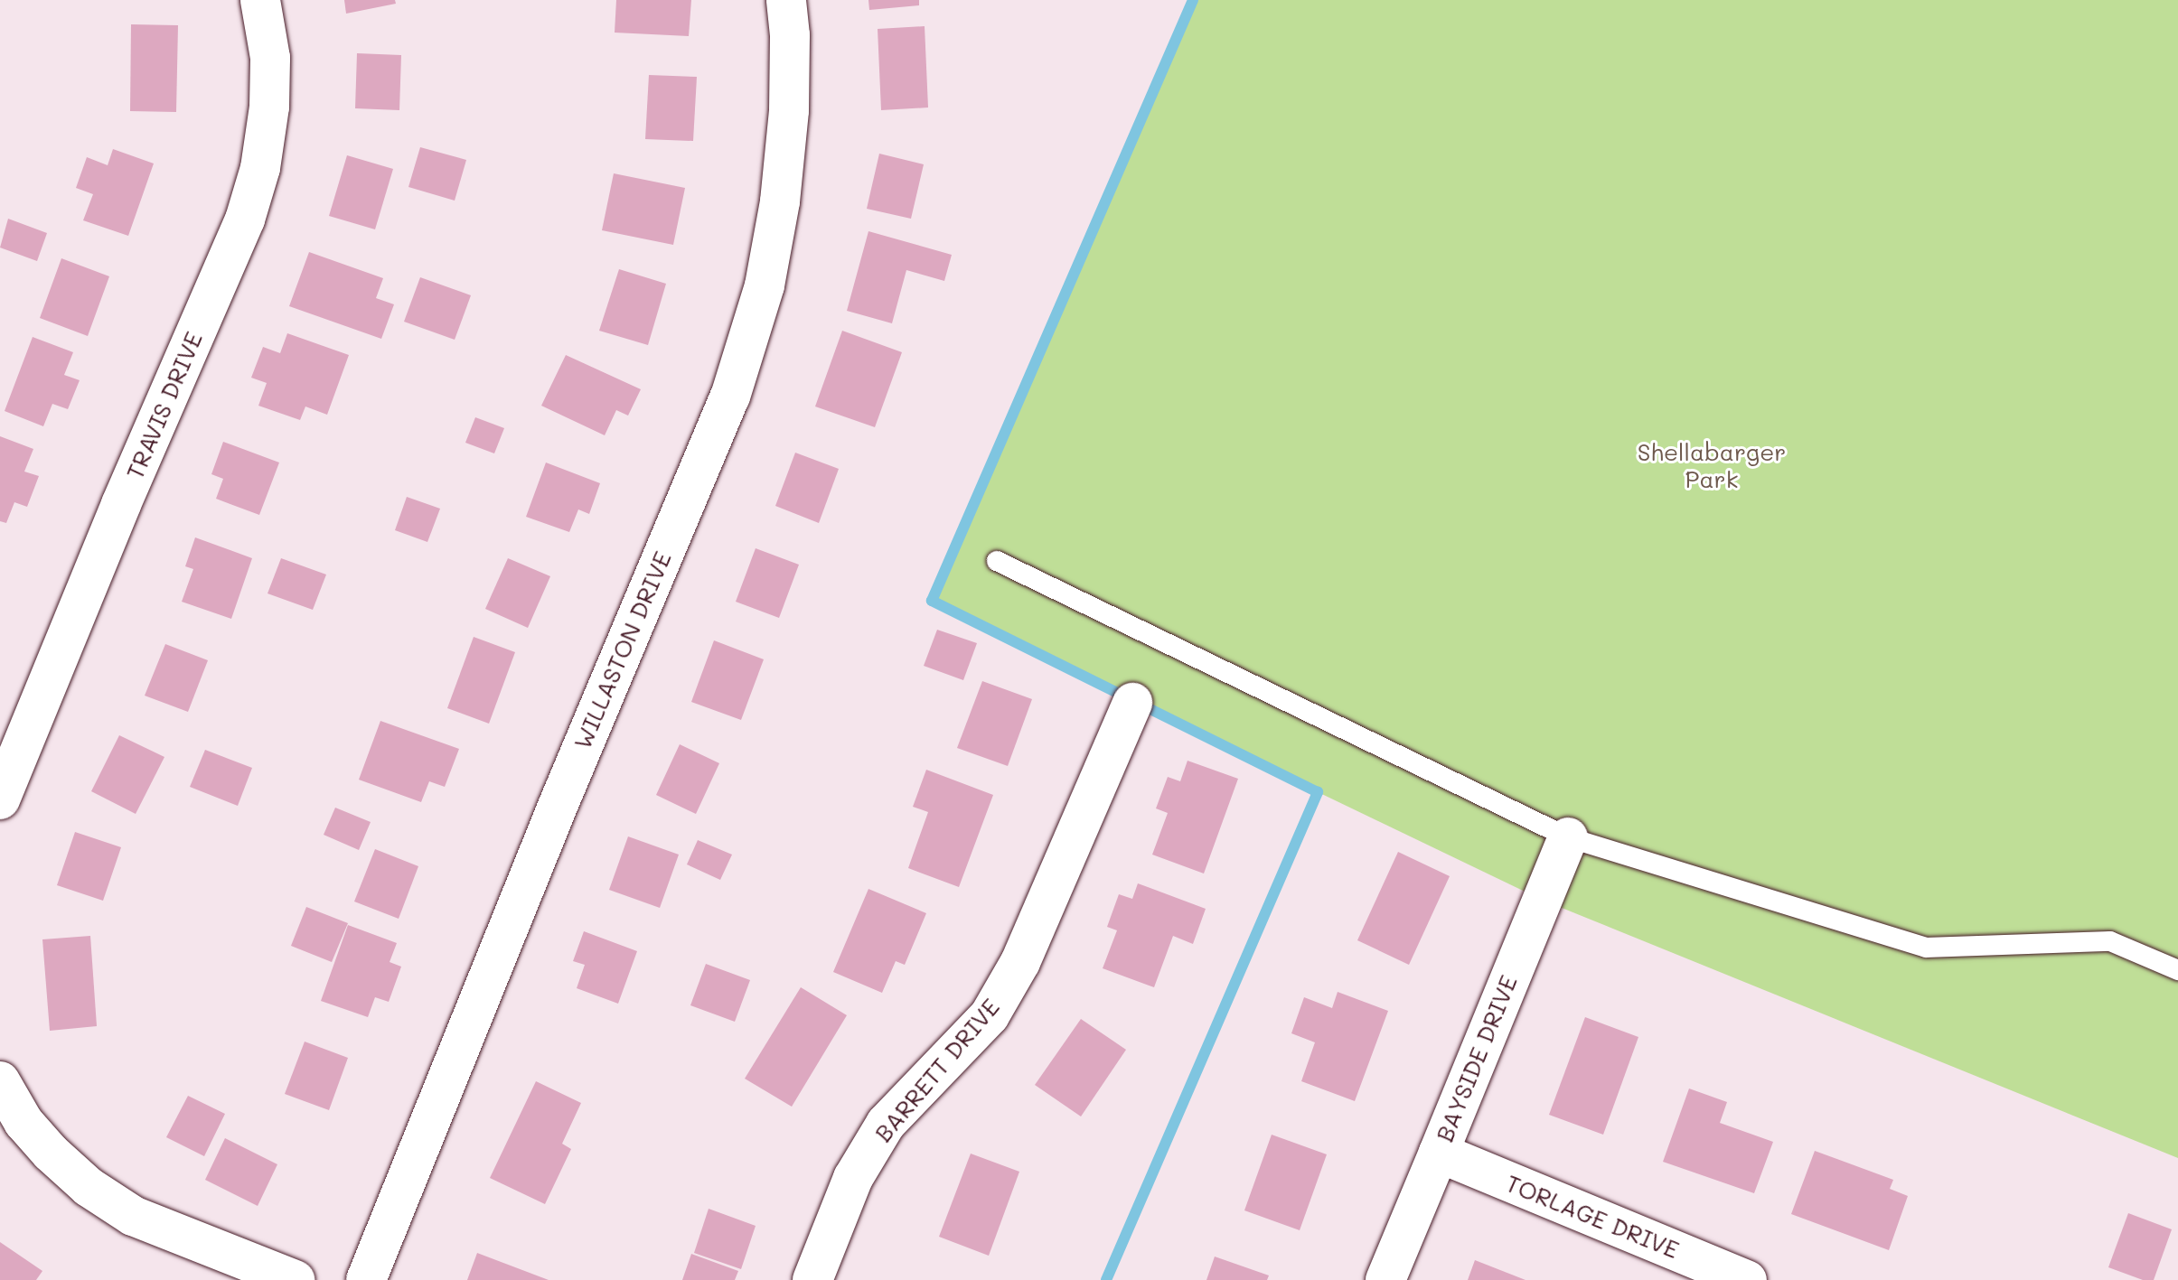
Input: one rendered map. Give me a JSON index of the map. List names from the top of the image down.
{
  "streets": {
    "street": [
      "TRAVIS DRIVE",
      "WILLASTON DRIVE",
      "BAYSIDE DRIVE",
      "BARRETT DRIVE",
      "TORLAGE DRIVE"
    ]
  },
  "crossings": [
    ["BAYSIDE DRIVE", "TORLAGE DRIVE"]
  ],
  "parks": ["Shellabarger Park"]
}
